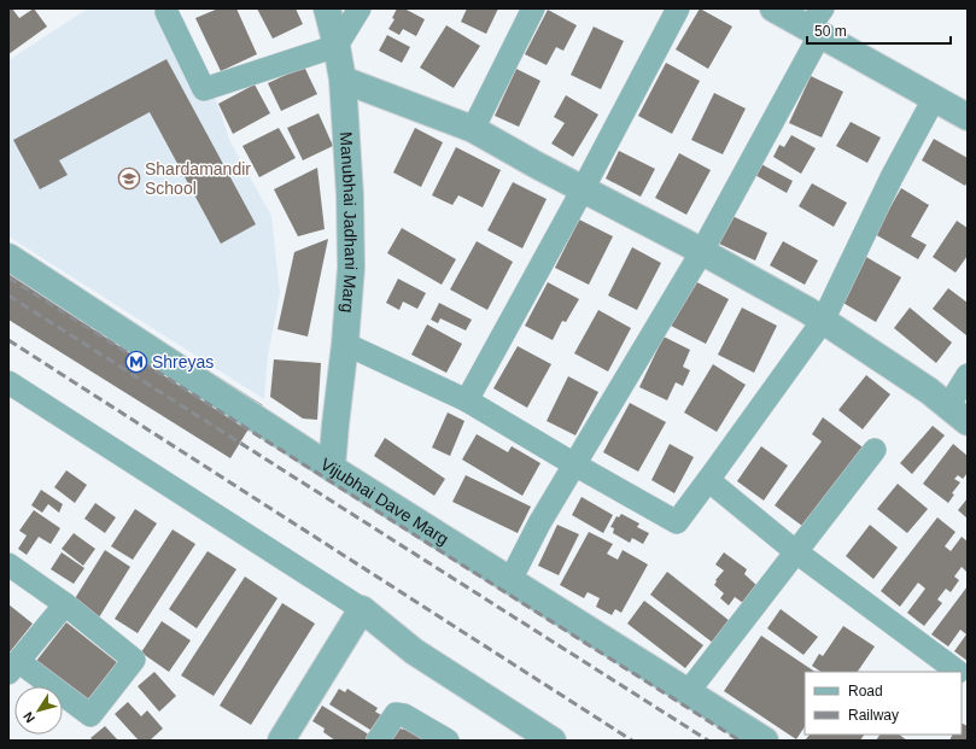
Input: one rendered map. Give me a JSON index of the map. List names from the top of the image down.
{
  "streets": {
    "street": ["Manubhai Jadhani Marg", "Vijubhai Dave Marg"]
  },
  "crossings": [
    ["Manubhai Jadhani Marg", "Vijubhai Dave Marg"]
  ],
  "places": {
    "school or university": ["Shardamandir School"],
    "metro station": ["Shreyas"]
  },
  "legend": ["Road", "Railway"],
  "scale_bar": "50 m",
  "north": "bottom left"
}
